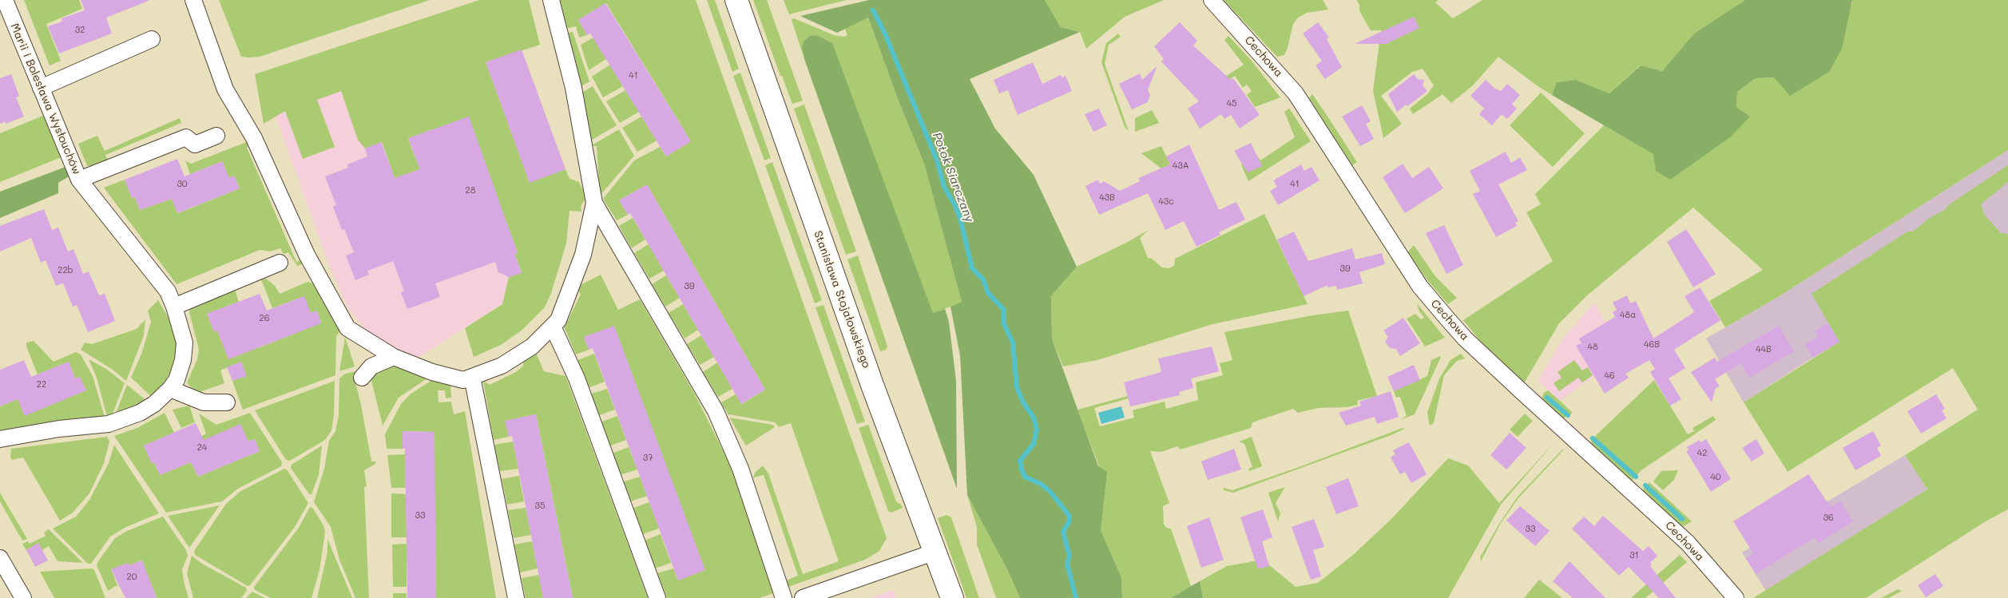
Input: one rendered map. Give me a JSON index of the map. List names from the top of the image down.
{
  "streets": {
    "street": ["Cechowa", "Marii i Bolesława Wysłouchów", "Stanisława Stojałowskiego"]
  },
  "water": ["Potok Siarczany"],
  "house_numbers": [
    "32",
    "41",
    "45",
    "43A",
    "30",
    "41",
    "28",
    "43B",
    "43c",
    "39",
    "22b",
    "39",
    "48a",
    "26",
    "46B",
    "48",
    "44B",
    "46",
    "22",
    "24",
    "42",
    "37",
    "40",
    "35",
    "33",
    "36",
    "33",
    "31",
    "20"
  ]
}
